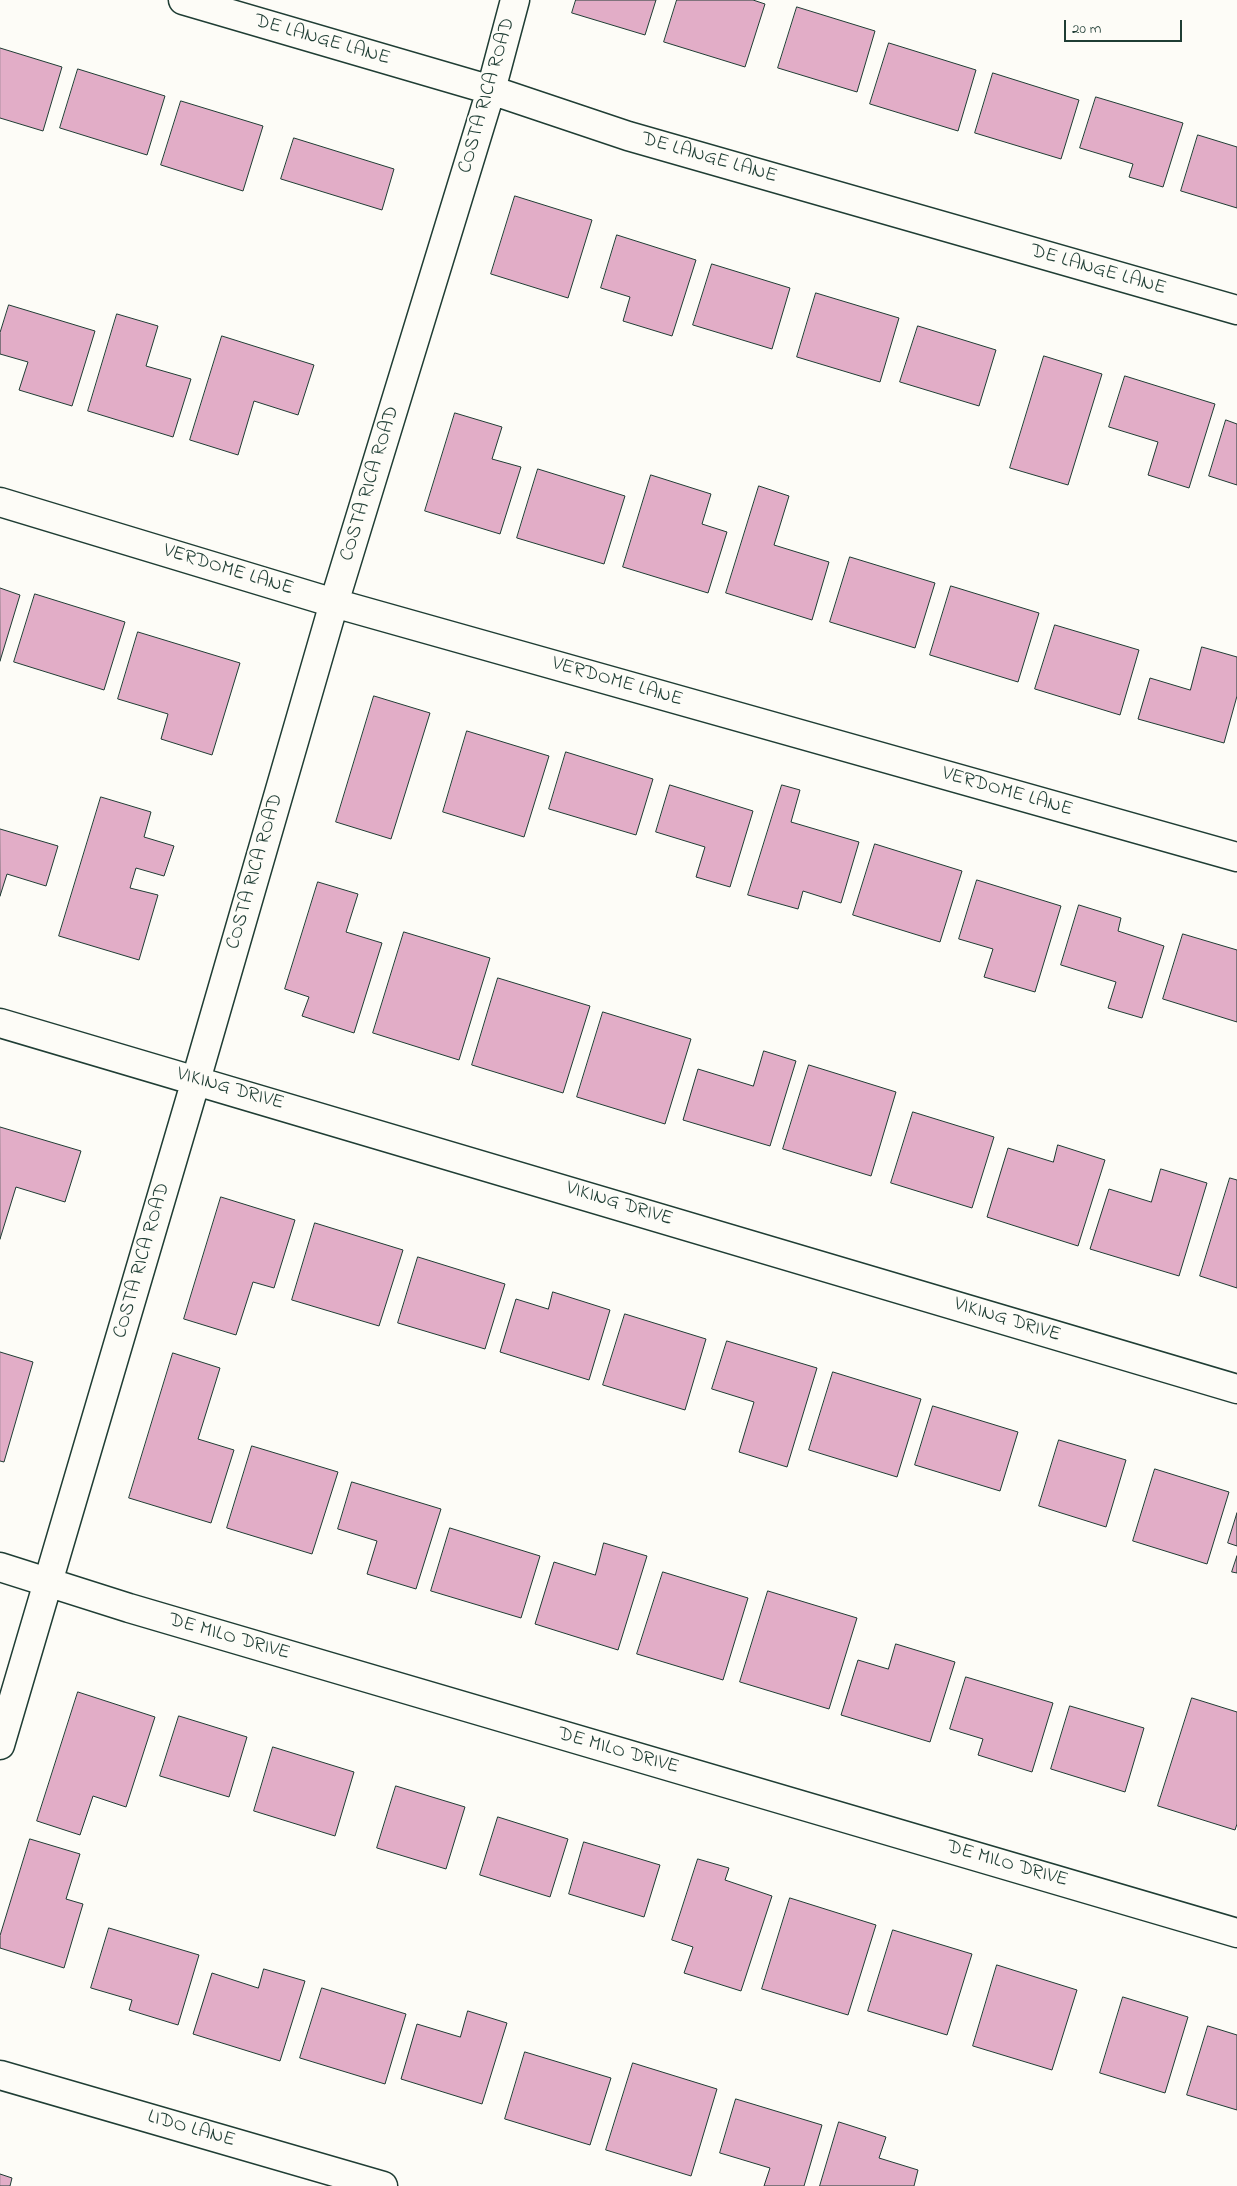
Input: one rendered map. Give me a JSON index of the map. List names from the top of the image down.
{
  "streets": {
    "street": [
      "DE LANGE LANE",
      "COSTA RICA ROAD",
      "VERDOME LANE",
      "VIKING DRIVE",
      "DE MILO DRIVE",
      "LIDO LANE"
    ]
  },
  "crossings": [
    ["DE LANGE LANE", "COSTA RICA ROAD"],
    ["COSTA RICA ROAD", "VERDOME LANE"],
    ["COSTA RICA ROAD", "VIKING DRIVE"],
    ["COSTA RICA ROAD", "DE MILO DRIVE"]
  ],
  "scale_bar": "20 m"
}
